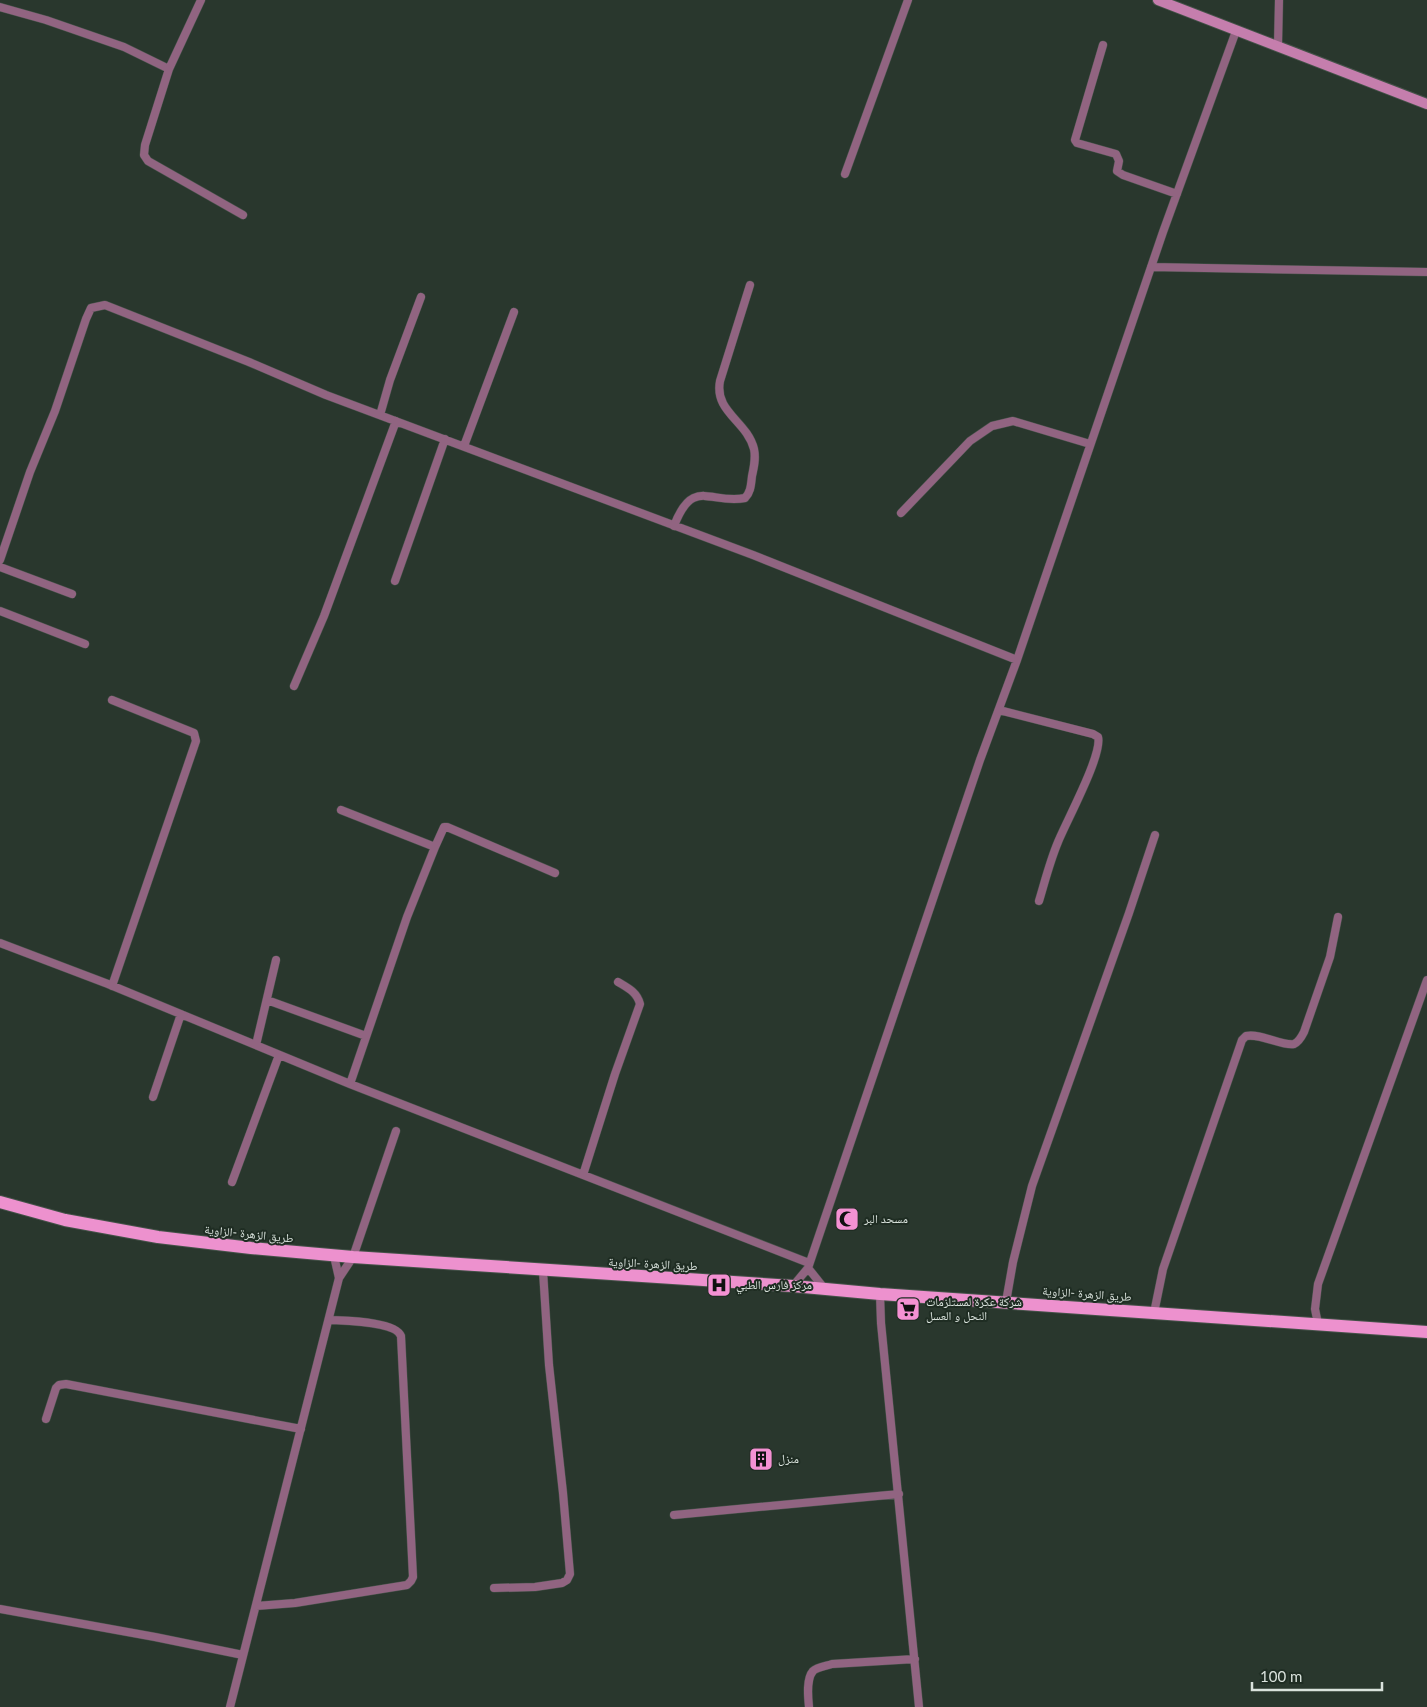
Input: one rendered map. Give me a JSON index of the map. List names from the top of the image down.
{
  "streets": {
    "main road": ["طريق الزهرة -الزاوية"]
  },
  "places": {
    "mosque": ["مسحد البر"],
    "hospital": ["مركز فارس الطبي"],
    "supermarket": ["شركة عكرة لمستلزمات النحل و العسل"],
    "building": ["منزل"]
  },
  "scale_bar": "100 m"
}
